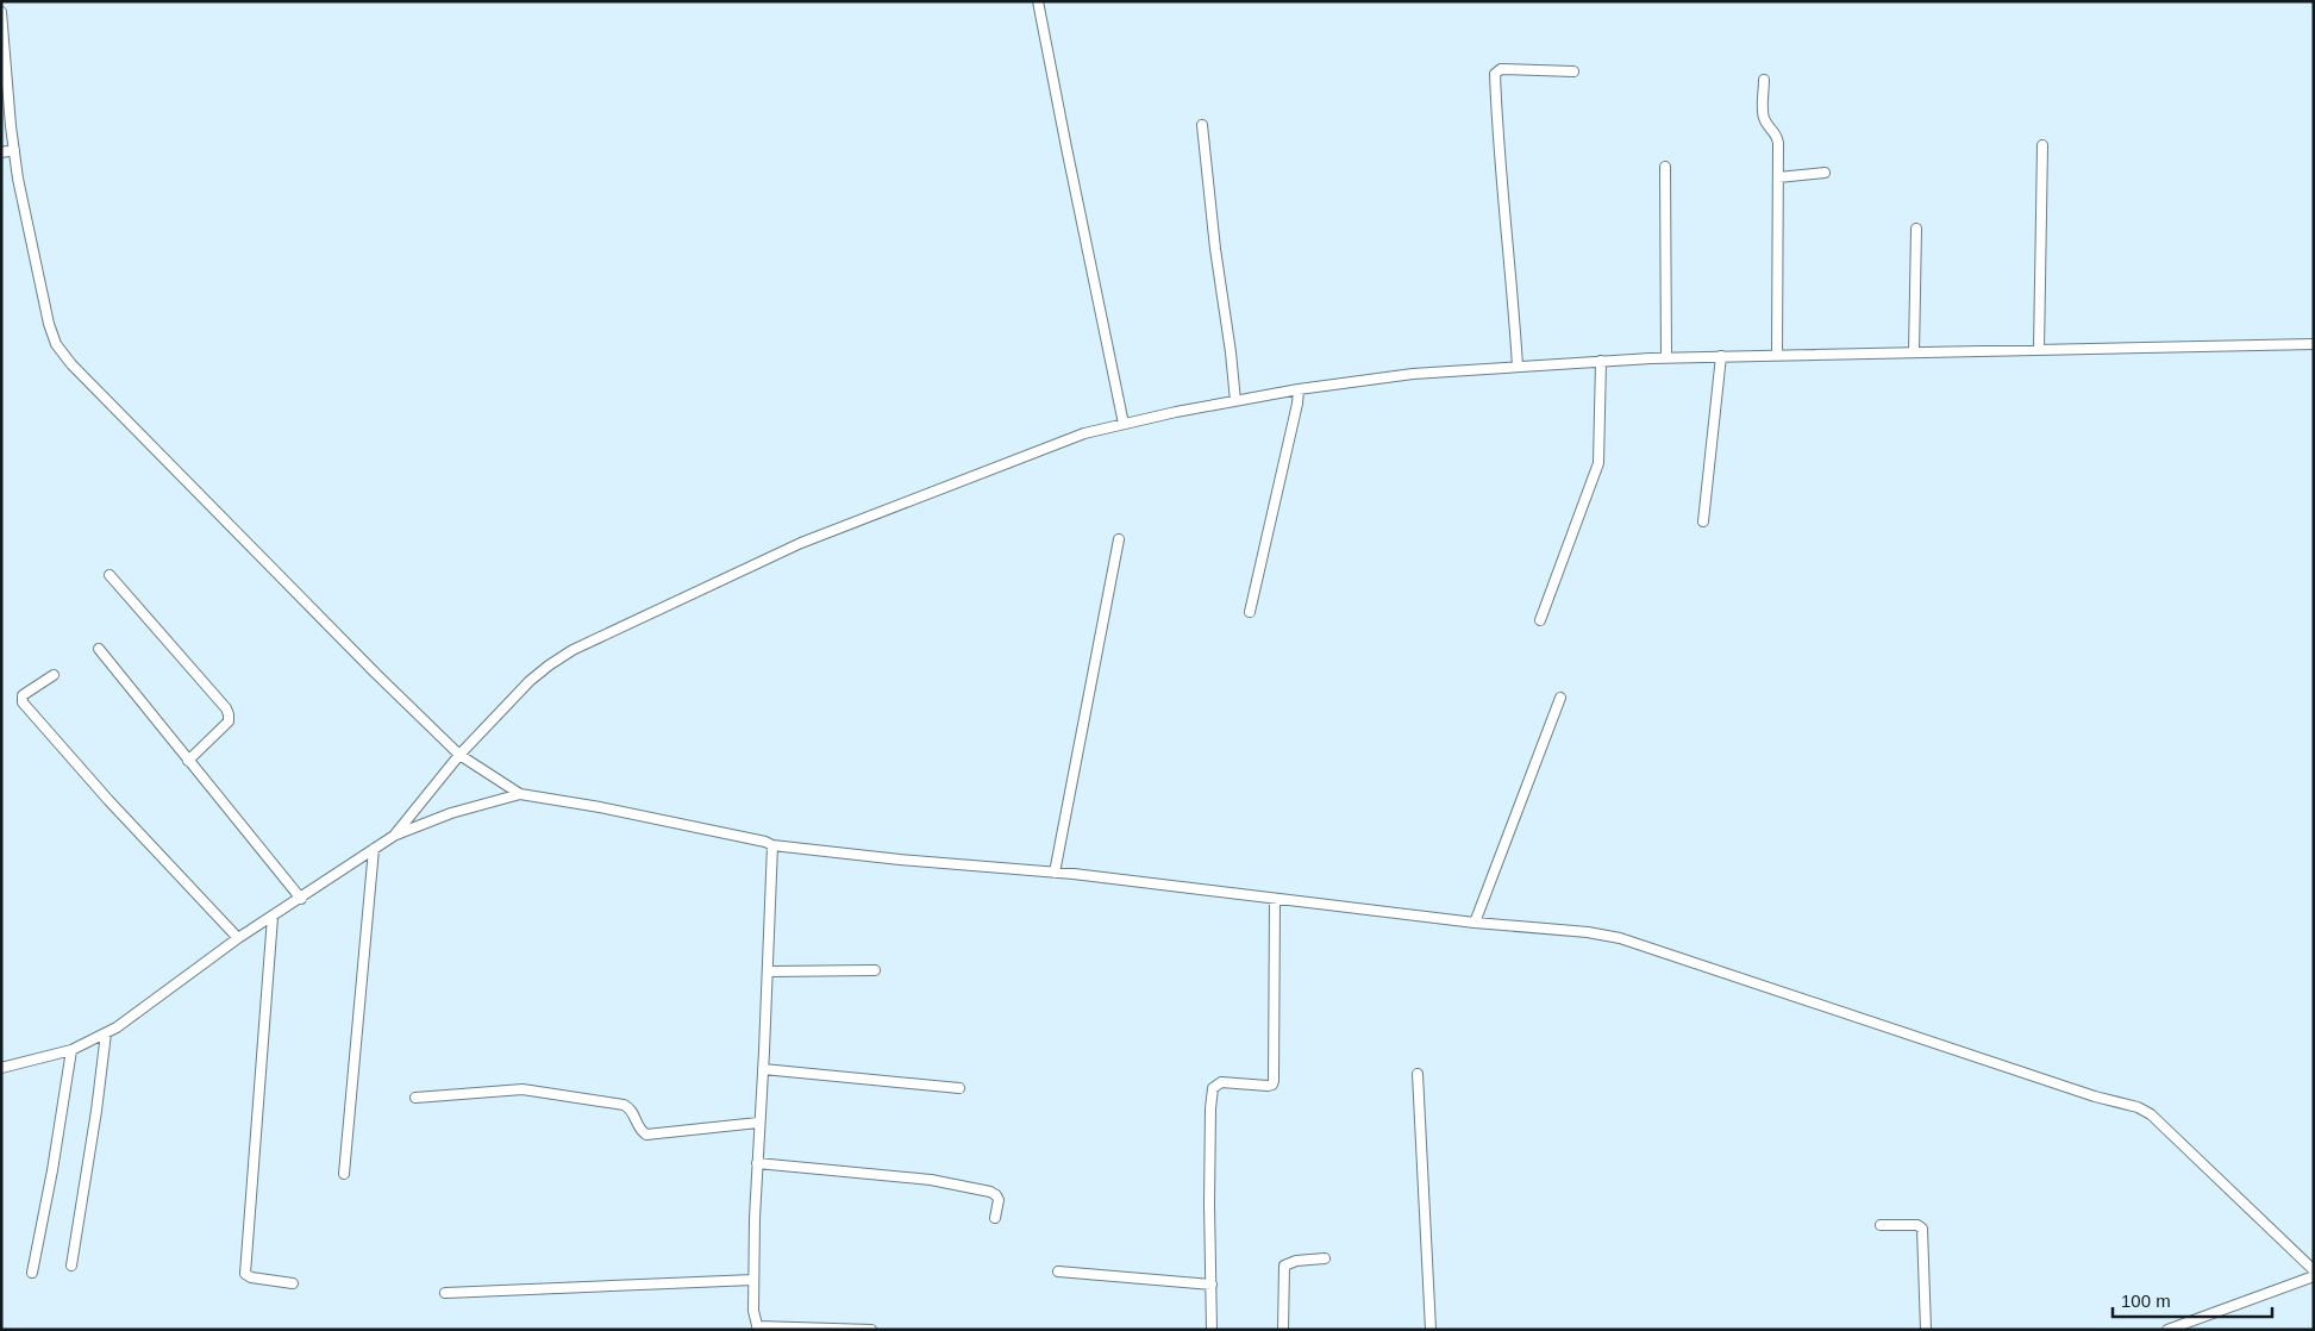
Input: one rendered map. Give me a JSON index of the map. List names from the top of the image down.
{
  "scale_bar": "100 m"
}
